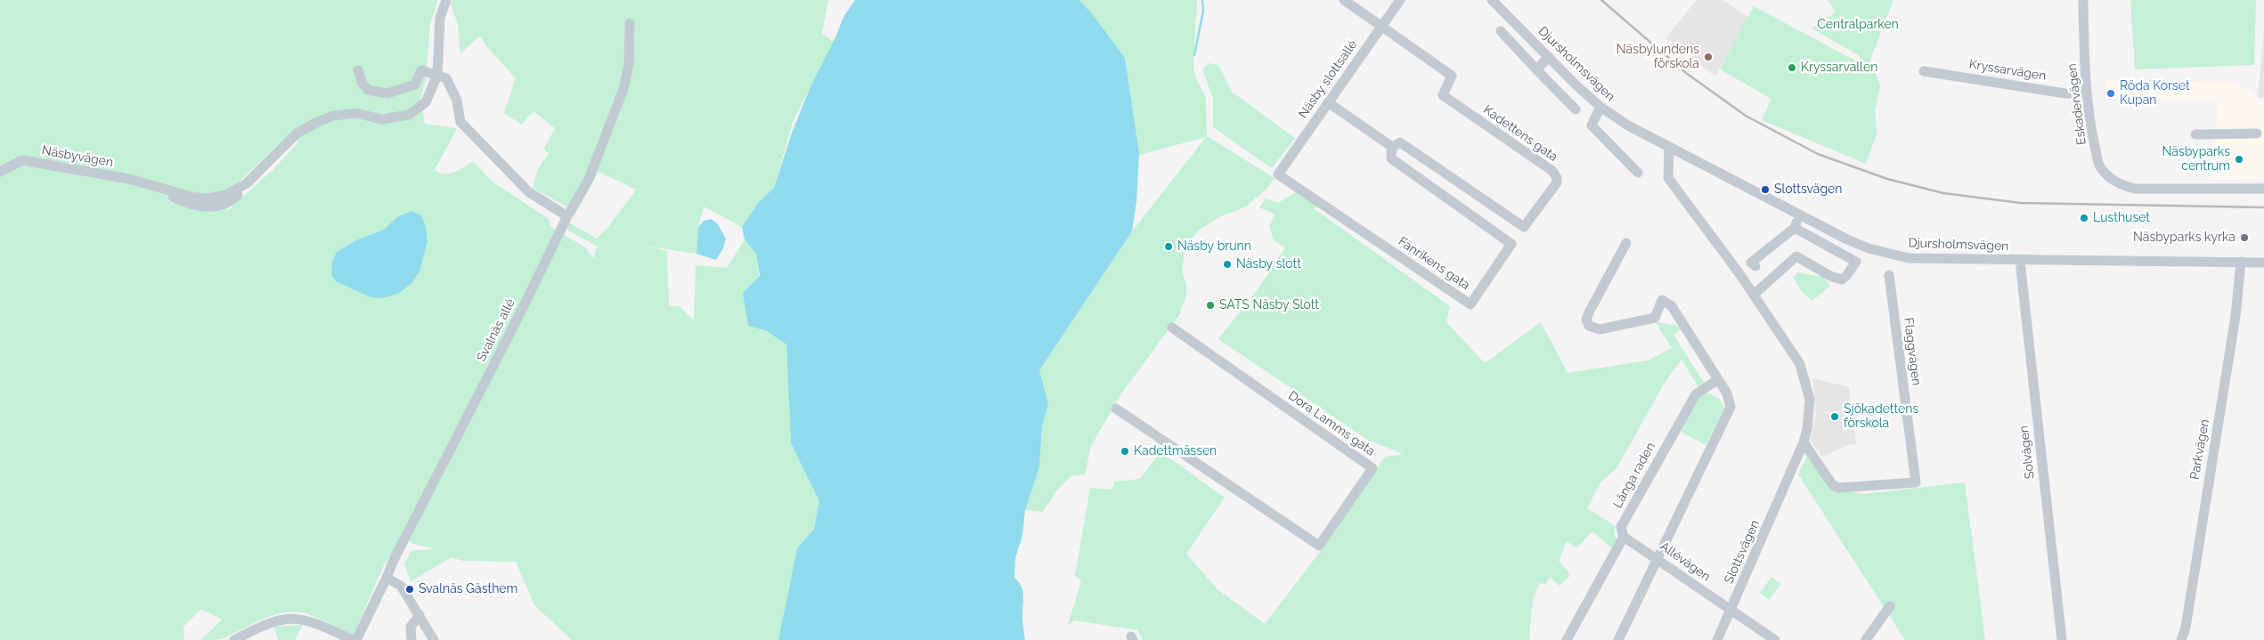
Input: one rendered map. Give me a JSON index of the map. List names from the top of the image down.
{
  "streets": {
    "street": [
      "Djursholmsvägen",
      "Kryssarvägen",
      "Näsby slottsallé",
      "Eskadervägen",
      "Kadettens gata",
      "Näsbyvägen",
      "Fänrikens gata",
      "Svalnäs allé",
      "Flaggvägen",
      "Dora Lamms gata",
      "Parkvägen",
      "Solvägen",
      "Långa raden",
      "Slottsvägen",
      "Allévägen"
    ]
  },
  "crossings": [
    ["Djursholmsvägen", "Parkvägen"],
    ["Djursholmsvägen", "Solvägen"],
    ["Djursholmsvägen", "Slottsvägen"],
    ["Kryssarvägen", "Eskadervägen"],
    ["Näsby slottsallé", "Kadettens gata"],
    ["Näsby slottsallé", "Fänrikens gata"],
    ["Flaggvägen", "Slottsvägen"],
    ["Långa raden", "Allévägen"],
    ["Slottsvägen", "Allévägen"]
  ],
  "parks": ["Centralparken"],
  "places": [
    "Näsbylundens förskola",
    "Kryssarvallen",
    "Röda Korset Kupan",
    "Näsbyparks centrum",
    "Slottsvägen",
    "Lusthuset",
    "Näsbyparks kyrka",
    "Näsby brunn",
    "Näsby slott",
    "SATS Näsby Slott",
    "Sjökadettens förskola",
    "Kadettmässen",
    "Svalnäs Gästhem"
  ]
}
